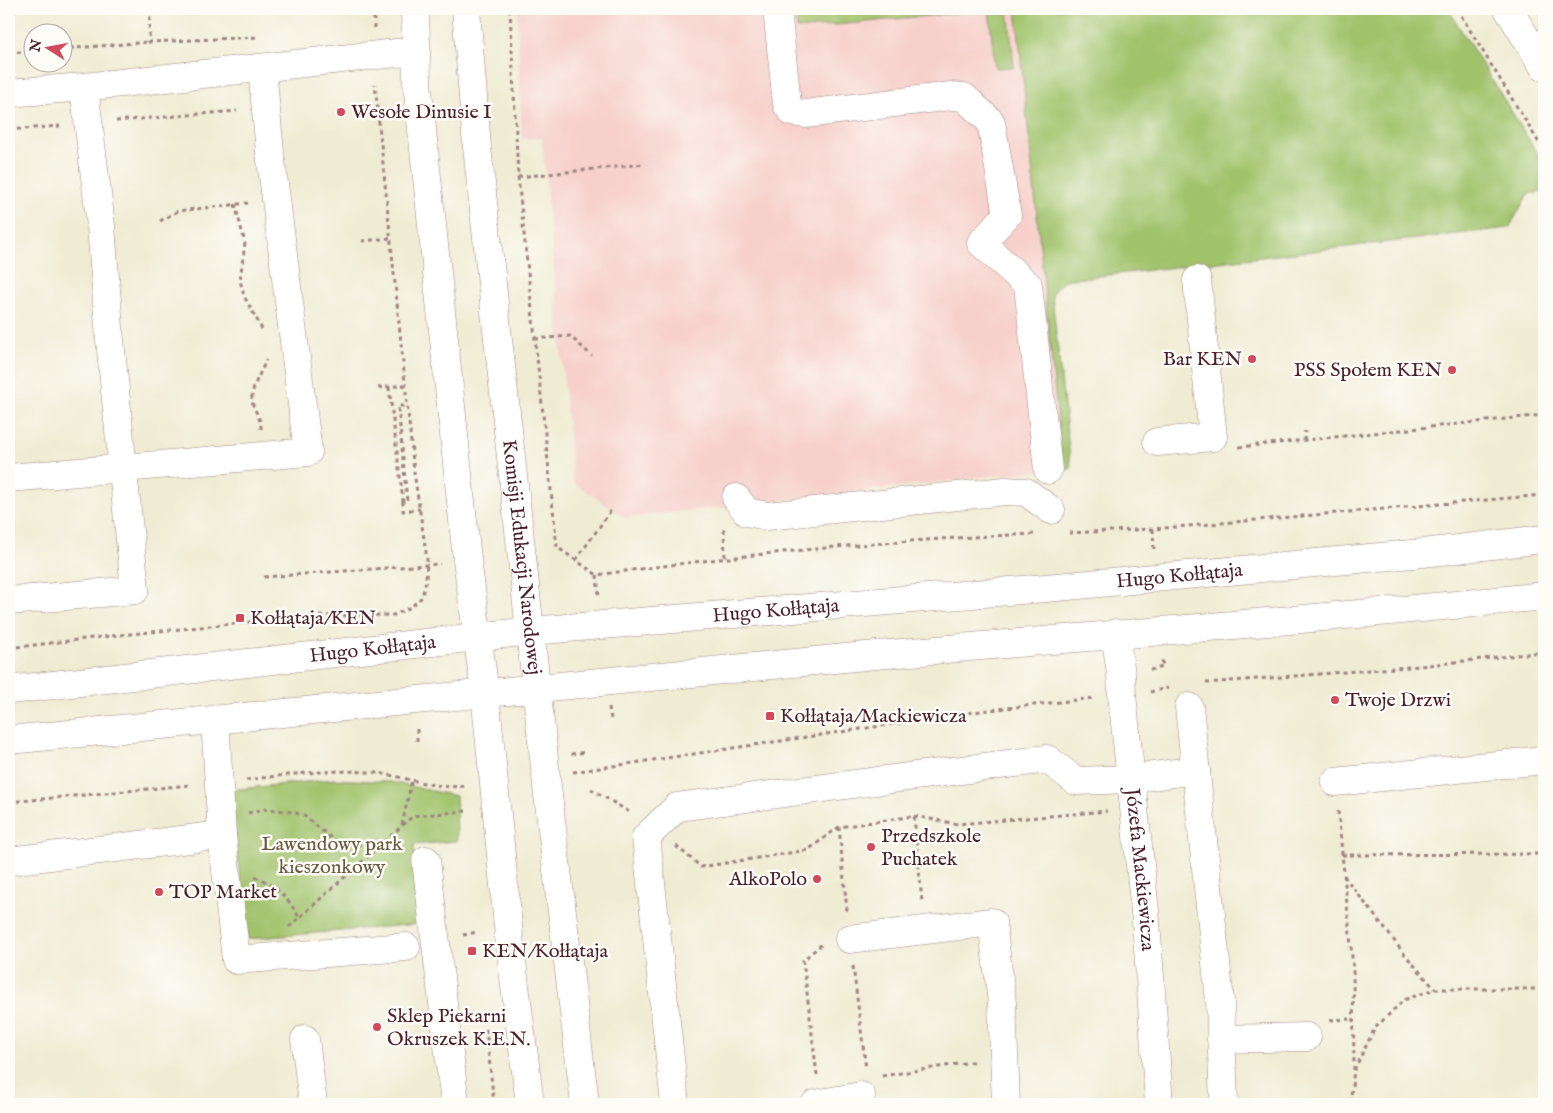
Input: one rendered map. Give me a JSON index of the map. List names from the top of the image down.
{
  "streets": {
    "street": ["Komisji Edukacji Narodowej", "Hugo Kołłątaja", "Józefa Mackiewicza"]
  },
  "crossings": [
    ["Komisji Edukacji Narodowej", "Hugo Kołłątaja"]
  ],
  "parks": ["Lawendowy park kieszonkowy"],
  "places": {
    "other": [
      "Wesołe Dinusie I",
      "Bar KEN",
      "PSS Społem KEN",
      "Twoje Drzwi",
      "Przedszkole Puchatek",
      "AlkoPolo",
      "TOP Market",
      "Sklep Piekarni Okruszek K.E.N."
    ],
    "transit": ["Kołłątaja/KEN", "Kołłątaja/Mackiewicza", "KEN/Kołłątaja"]
  },
  "north": "left"
}
